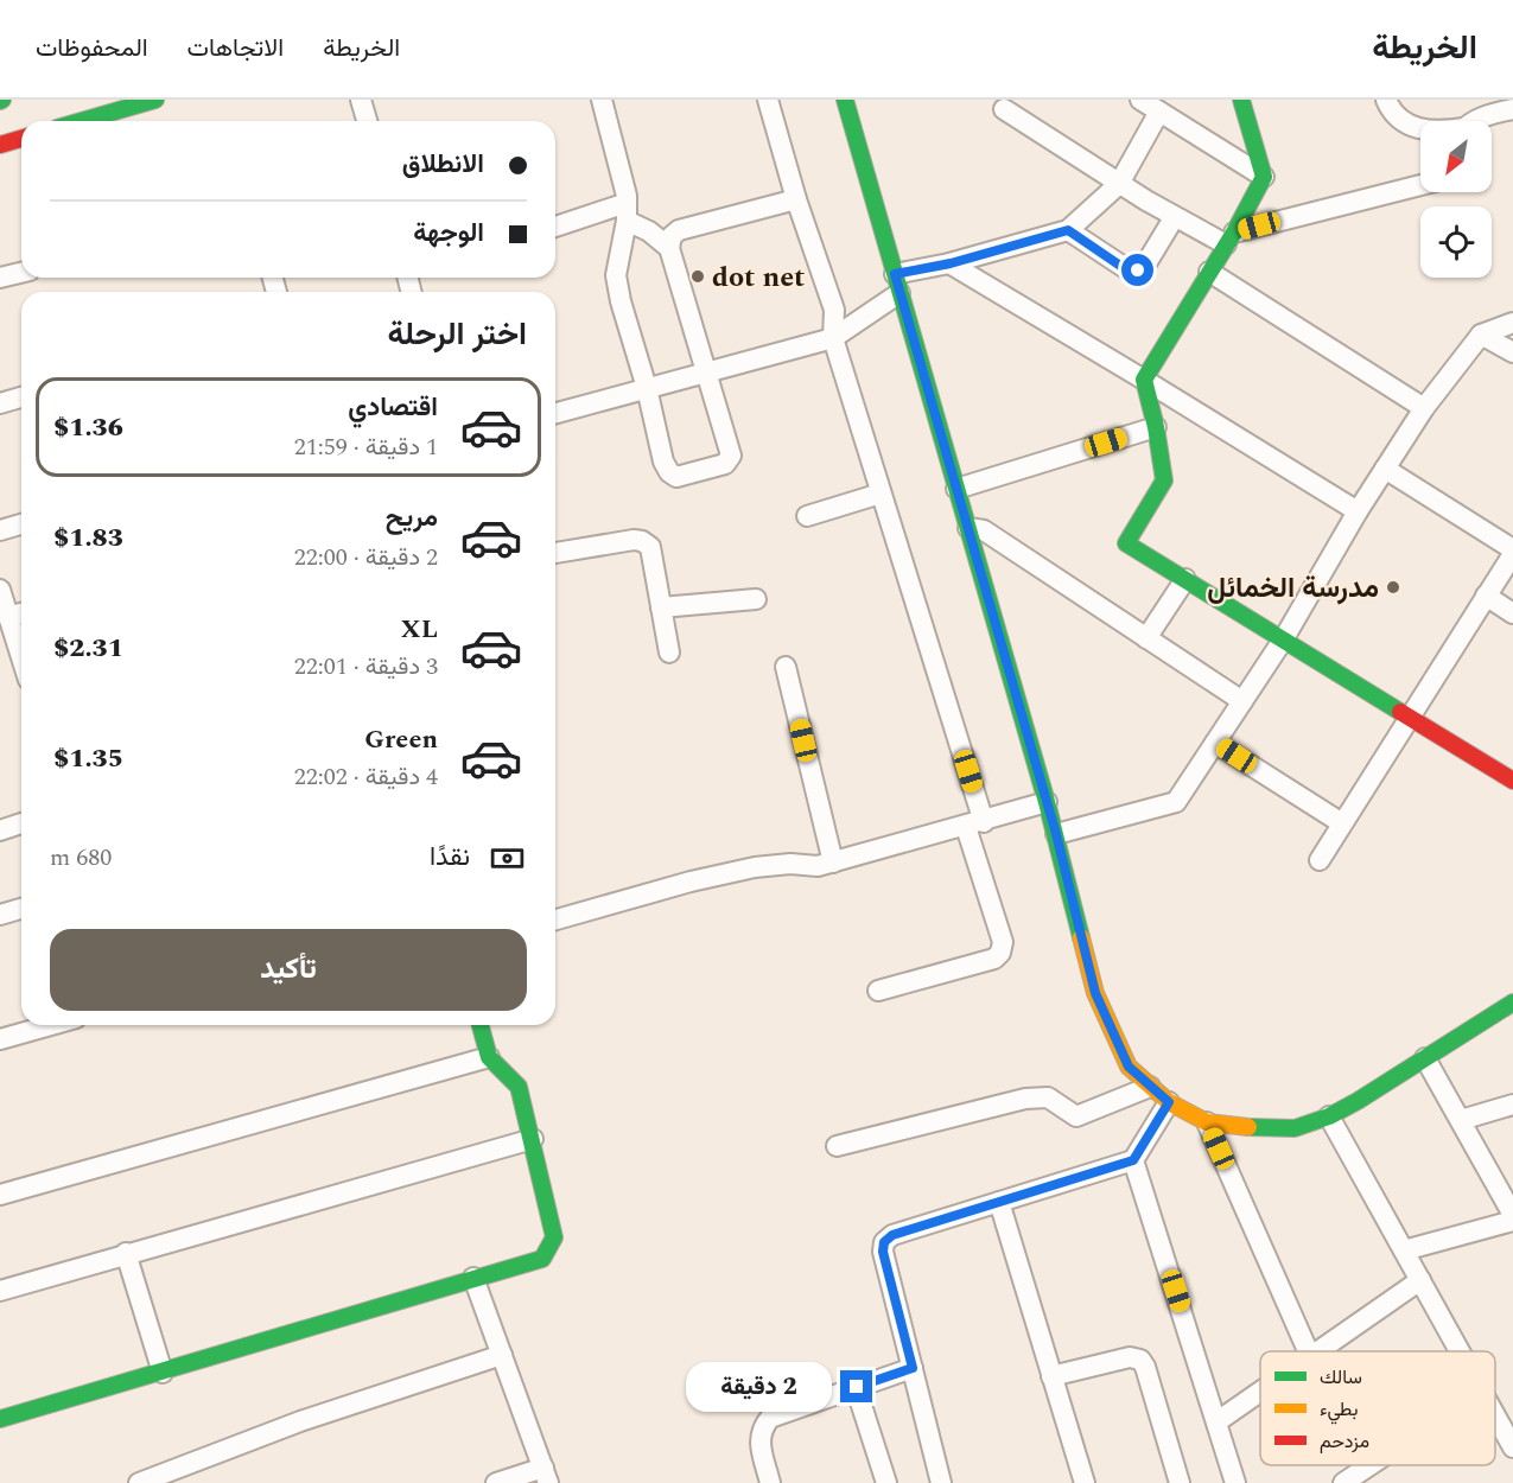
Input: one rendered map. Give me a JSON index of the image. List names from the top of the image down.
{
  "places": ["dot net", "مدرسة الخمائل"],
  "legend": ["سالك", "بطيء", "مزدحم"],
  "north": "bottom left",
  "page": {
    "header": "الخريطة",
    "nav": ["الخريطة", "الاتجاهات", "المحفوظات"],
    "banner": ["الانطلاق", "الوجهة"],
    "heading": "اختر الرحلة",
    "list": [
      {
        "name": "اقتصادي",
        "note": "1 دقيقة · 21:59",
        "value": "$1.36"
      },
      {
        "name": "مريح",
        "note": "2 دقيقة · 22:00",
        "value": "$1.83"
      },
      {
        "name": "XL",
        "note": "3 دقيقة · 22:01",
        "value": "$2.31"
      },
      {
        "name": "Green",
        "note": "4 دقيقة · 22:02",
        "value": "$1.35"
      }
    ],
    "pay": ["نقدًا", "680 m"],
    "buttons": "تأكيد",
    "bubble": "2 دقيقة"
  }
}
